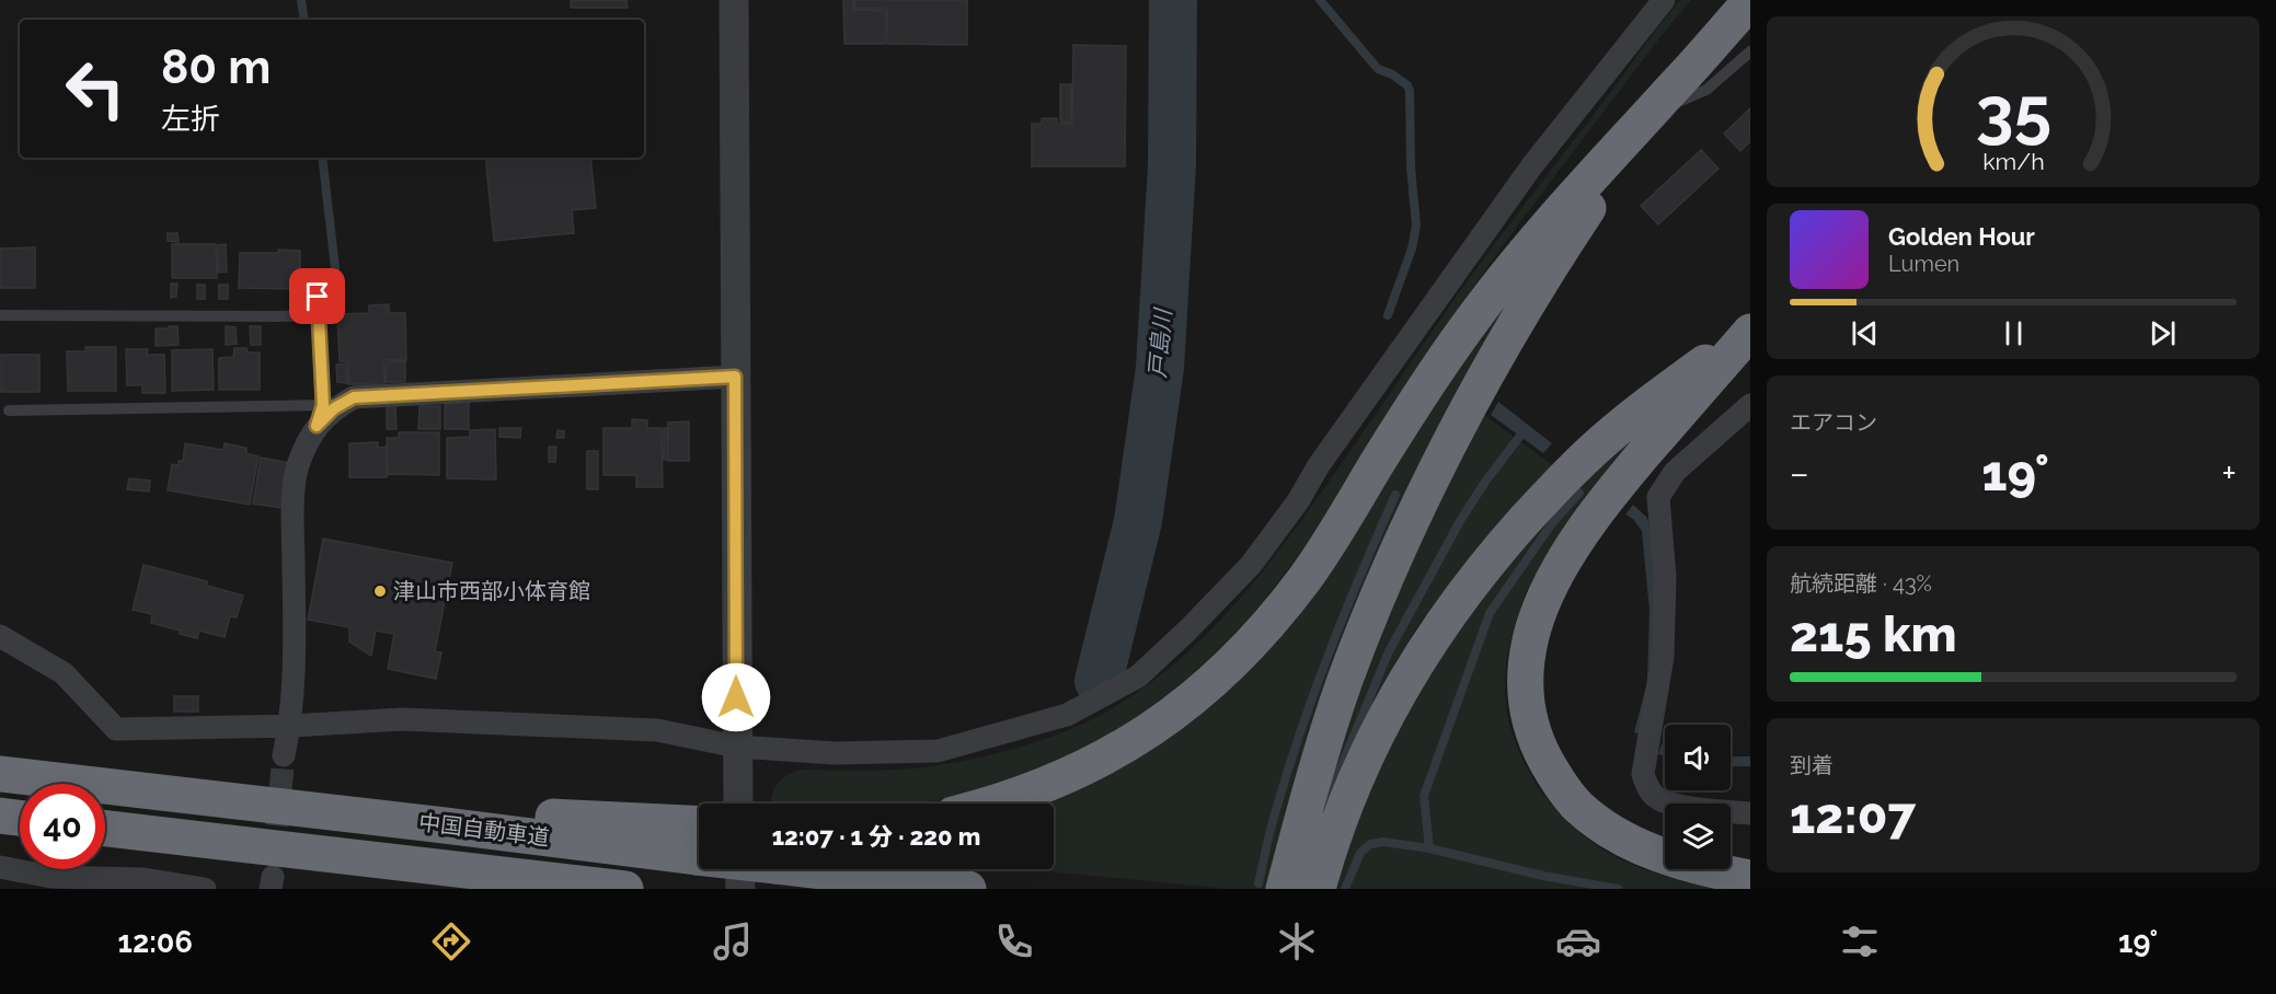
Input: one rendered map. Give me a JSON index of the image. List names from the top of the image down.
{
  "streets": {
    "highway": ["中国自動車道"]
  },
  "water": ["戸島川"],
  "places": ["津山市西部小体育館"],
  "page": {
    "turn": ["80 m", "左折"],
    "song": ["Golden Hour", "Lumen"],
    "tile": [
      "エアコン",
      ["航続距離 · 43%", "215 km"],
      ["到着", "12:07"]
    ],
    "heat": ["−", "19°", "+"],
    "limit": "40",
    "trip": "12:07 · 1 分 · 220 m",
    "tabs": ["12:06", "19°"],
    "gauge": ["35", "km/h"]
  }
}
